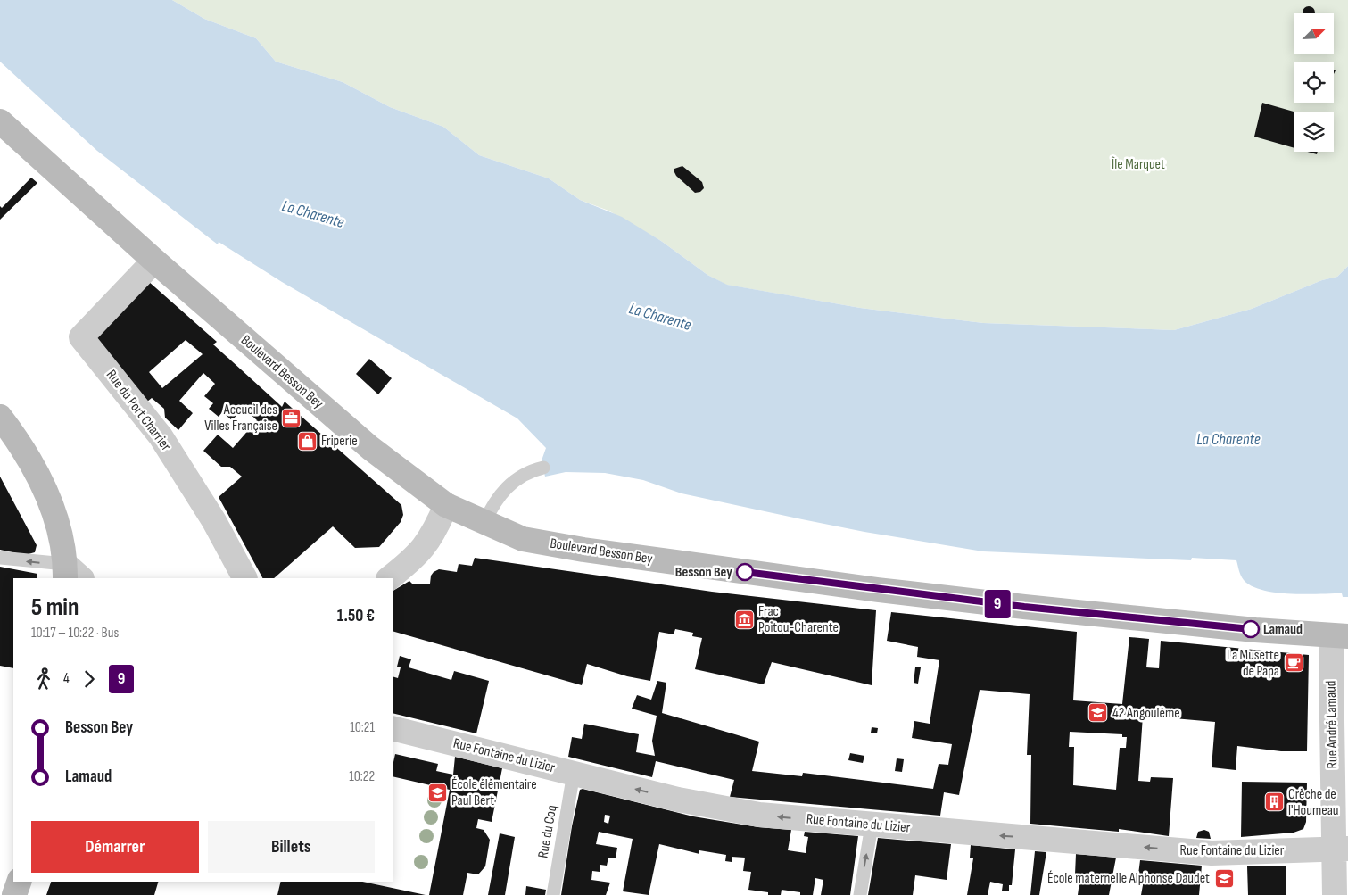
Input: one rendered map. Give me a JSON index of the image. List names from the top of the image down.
{
  "streets": {
    "main road": ["Boulevard Besson Bey"],
    "street": ["Rue du Port Charrier", "Rue André Lamaud", "Rue Fontaine du Lizier"],
    "lane": ["Rue du Coq"]
  },
  "crossings": [
    ["Boulevard Besson Bey", "Rue du Port Charrier"],
    ["Boulevard Besson Bey", "Rue André Lamaud"],
    ["Rue André Lamaud", "Rue Fontaine du Lizier"],
    ["Rue Fontaine du Lizier", "Rue du Coq"]
  ],
  "one_way": ["Rue Fontaine du Lizier"],
  "water": ["La Charente"],
  "parks": ["Île Marquet"],
  "places": {
    "office": ["Accueil des Villes Française"],
    "shop": ["Friperie"],
    "other": ["Besson Bey", "Lamaud"],
    "museum": ["Frac Poitou-Charente"],
    "cafe": ["La Musette de Papa"],
    "school or university": ["42 Angoulême", "École élémentaire Paul Bert", "École maternelle Alphonse Daudet"],
    "building": ["Crèche de l'Houmeau"]
  },
  "lines": ["bus line 9"],
  "north": "top right",
  "page": {
    "on_map": "9",
    "heading": ["5 min", "10:17 – 10:22 · Bus", "1.50 €"],
    "legs": ["4", "9"],
    "list": [
      {
        "name": "Besson Bey",
        "value": "10:21"
      },
      {
        "name": "Lamaud",
        "value": "10:22"
      }
    ],
    "buttons": ["Démarrer", "Billets"]
  }
}
